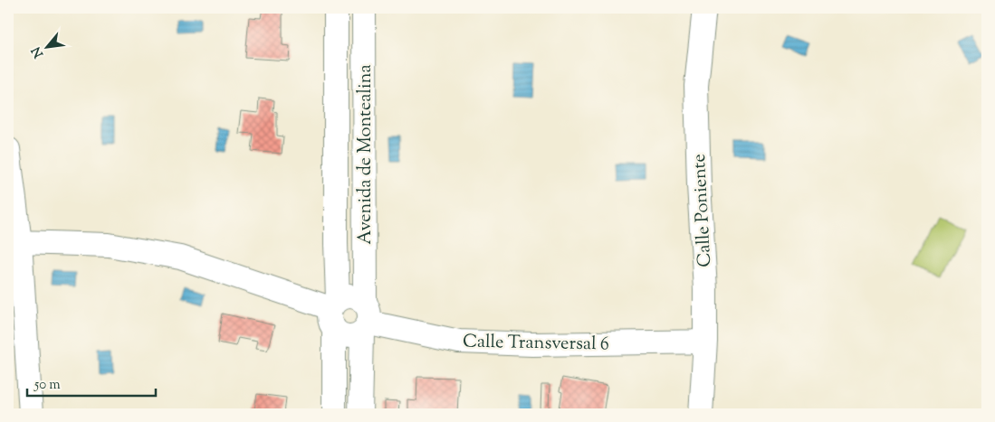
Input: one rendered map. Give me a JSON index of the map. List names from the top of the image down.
{
  "streets": {
    "street": ["Avenida de Montealina", "Calle Poniente", "Calle Transversal 6"]
  },
  "crossings": [
    ["Avenida de Montealina", "Calle Transversal 6"],
    ["Calle Poniente", "Calle Transversal 6"]
  ],
  "scale_bar": "50 m",
  "north": "bottom left"
}
